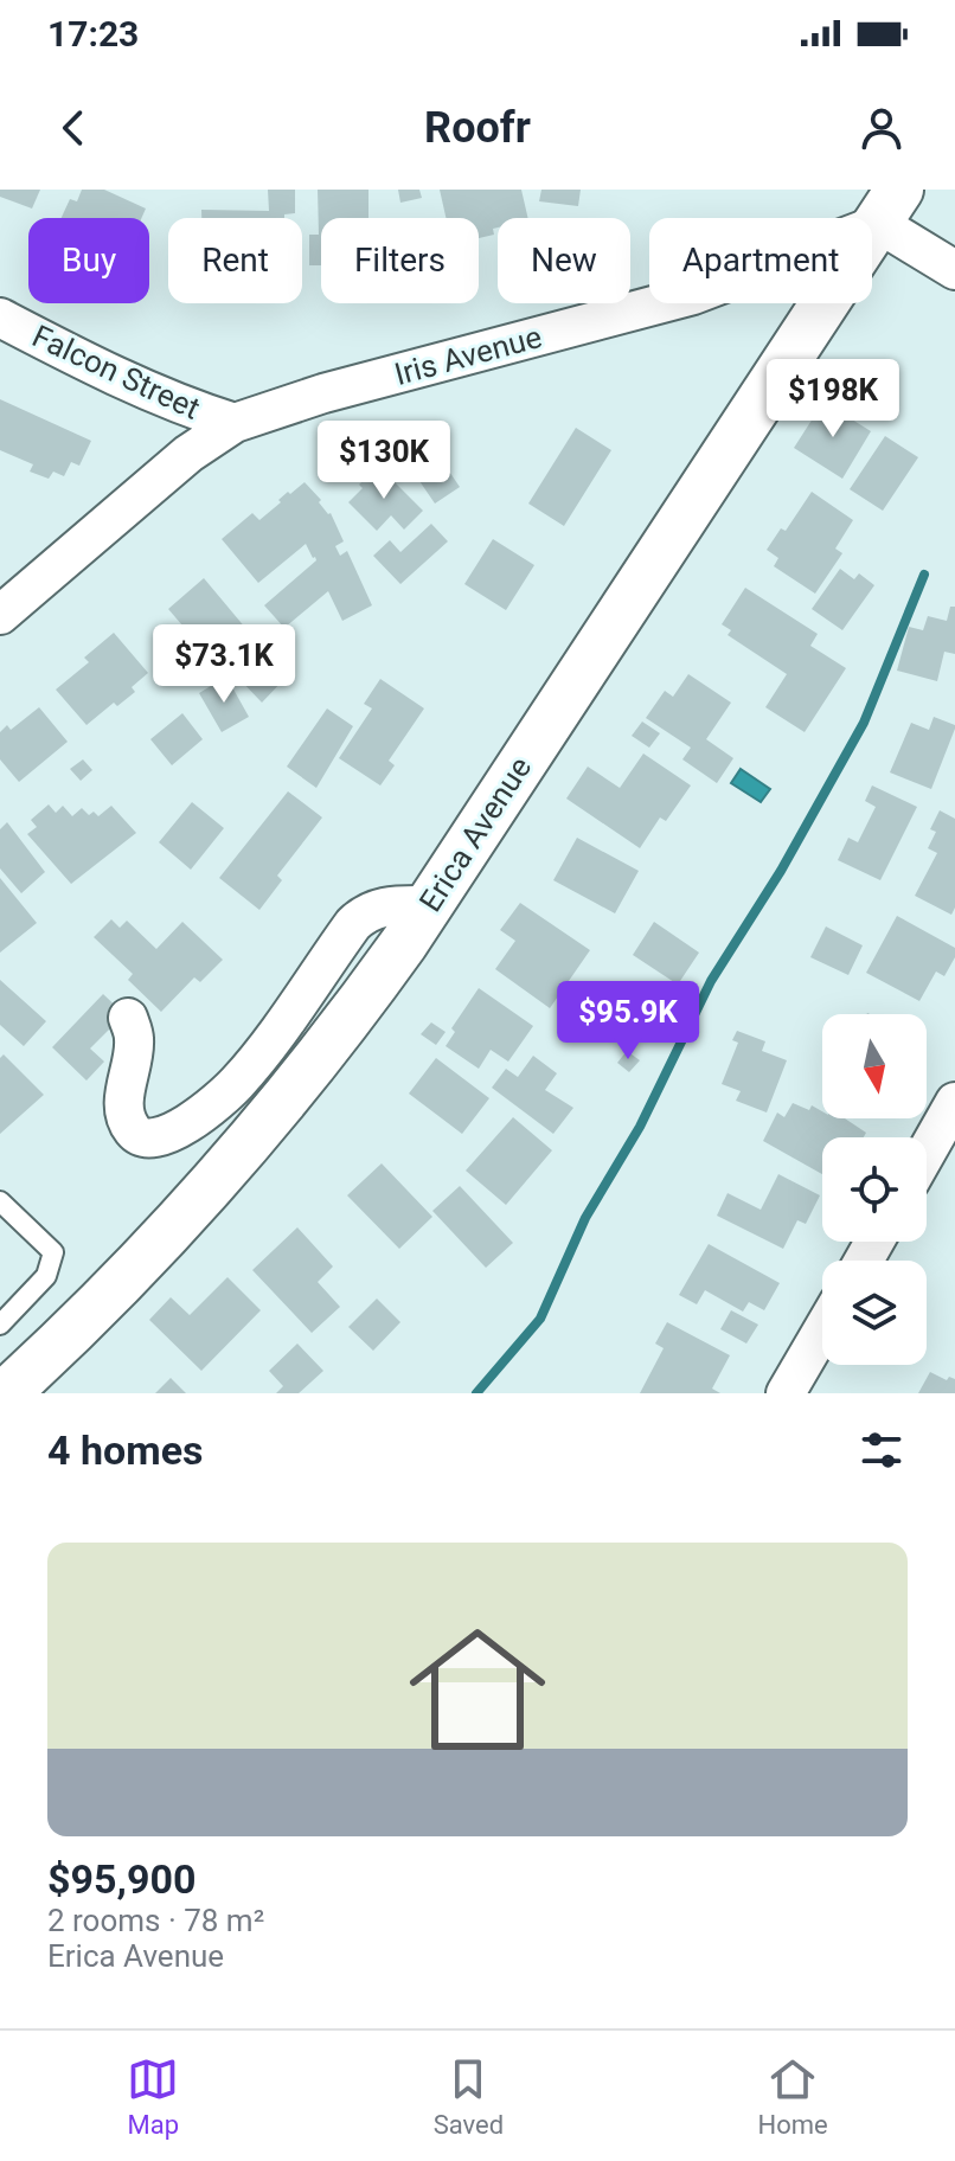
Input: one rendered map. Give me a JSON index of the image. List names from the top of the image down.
{
  "streets": {
    "street": ["Iris Avenue", "Falcon Street", "Erica Avenue"]
  },
  "crossings": [
    ["Iris Avenue", "Falcon Street"],
    ["Iris Avenue", "Erica Avenue"]
  ],
  "north": "bottom",
  "page": {
    "status": "17:23",
    "header": "Roofr",
    "chip": [
      "Buy",
      "Rent",
      "Filters",
      "New",
      "Apartment"
    ],
    "price": [
      "$198K",
      "$130K",
      "$73.1K",
      "$95.9K"
    ],
    "heading": "4 homes",
    "list": [
      {
        "name": "$95,900",
        "note": "2 rooms · 78 m² · Erica Avenue"
      }
    ],
    "tabs": ["Map", "Saved", "Home"]
  }
}
